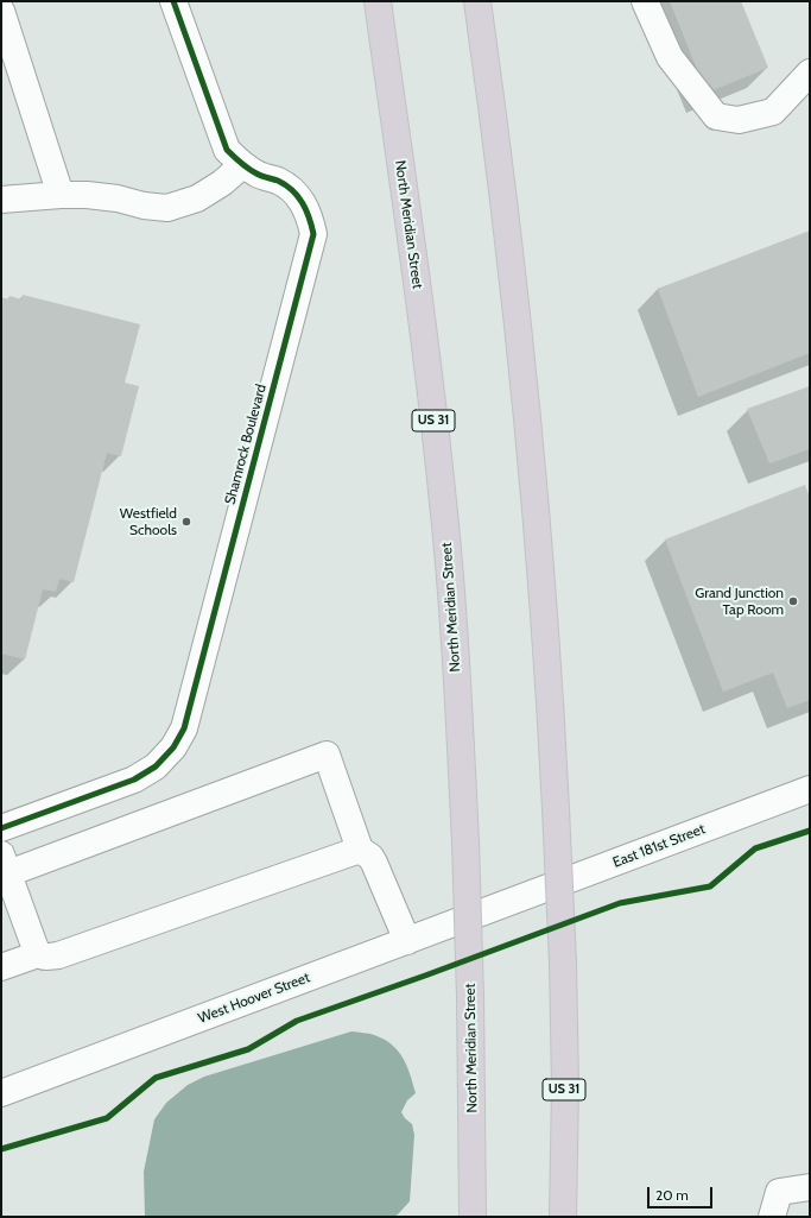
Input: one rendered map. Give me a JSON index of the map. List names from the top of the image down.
{
  "streets": {
    "highway": ["North Meridian Street", "US 31"],
    "street": ["Shamrock Boulevard", "East 181st Street", "West Hoover Street"]
  },
  "crossings": [
    ["East 181st Street", "West Hoover Street"]
  ],
  "places": ["Westfield Schools", "Grand Junction Tap Room"],
  "scale_bar": "20 m"
}
